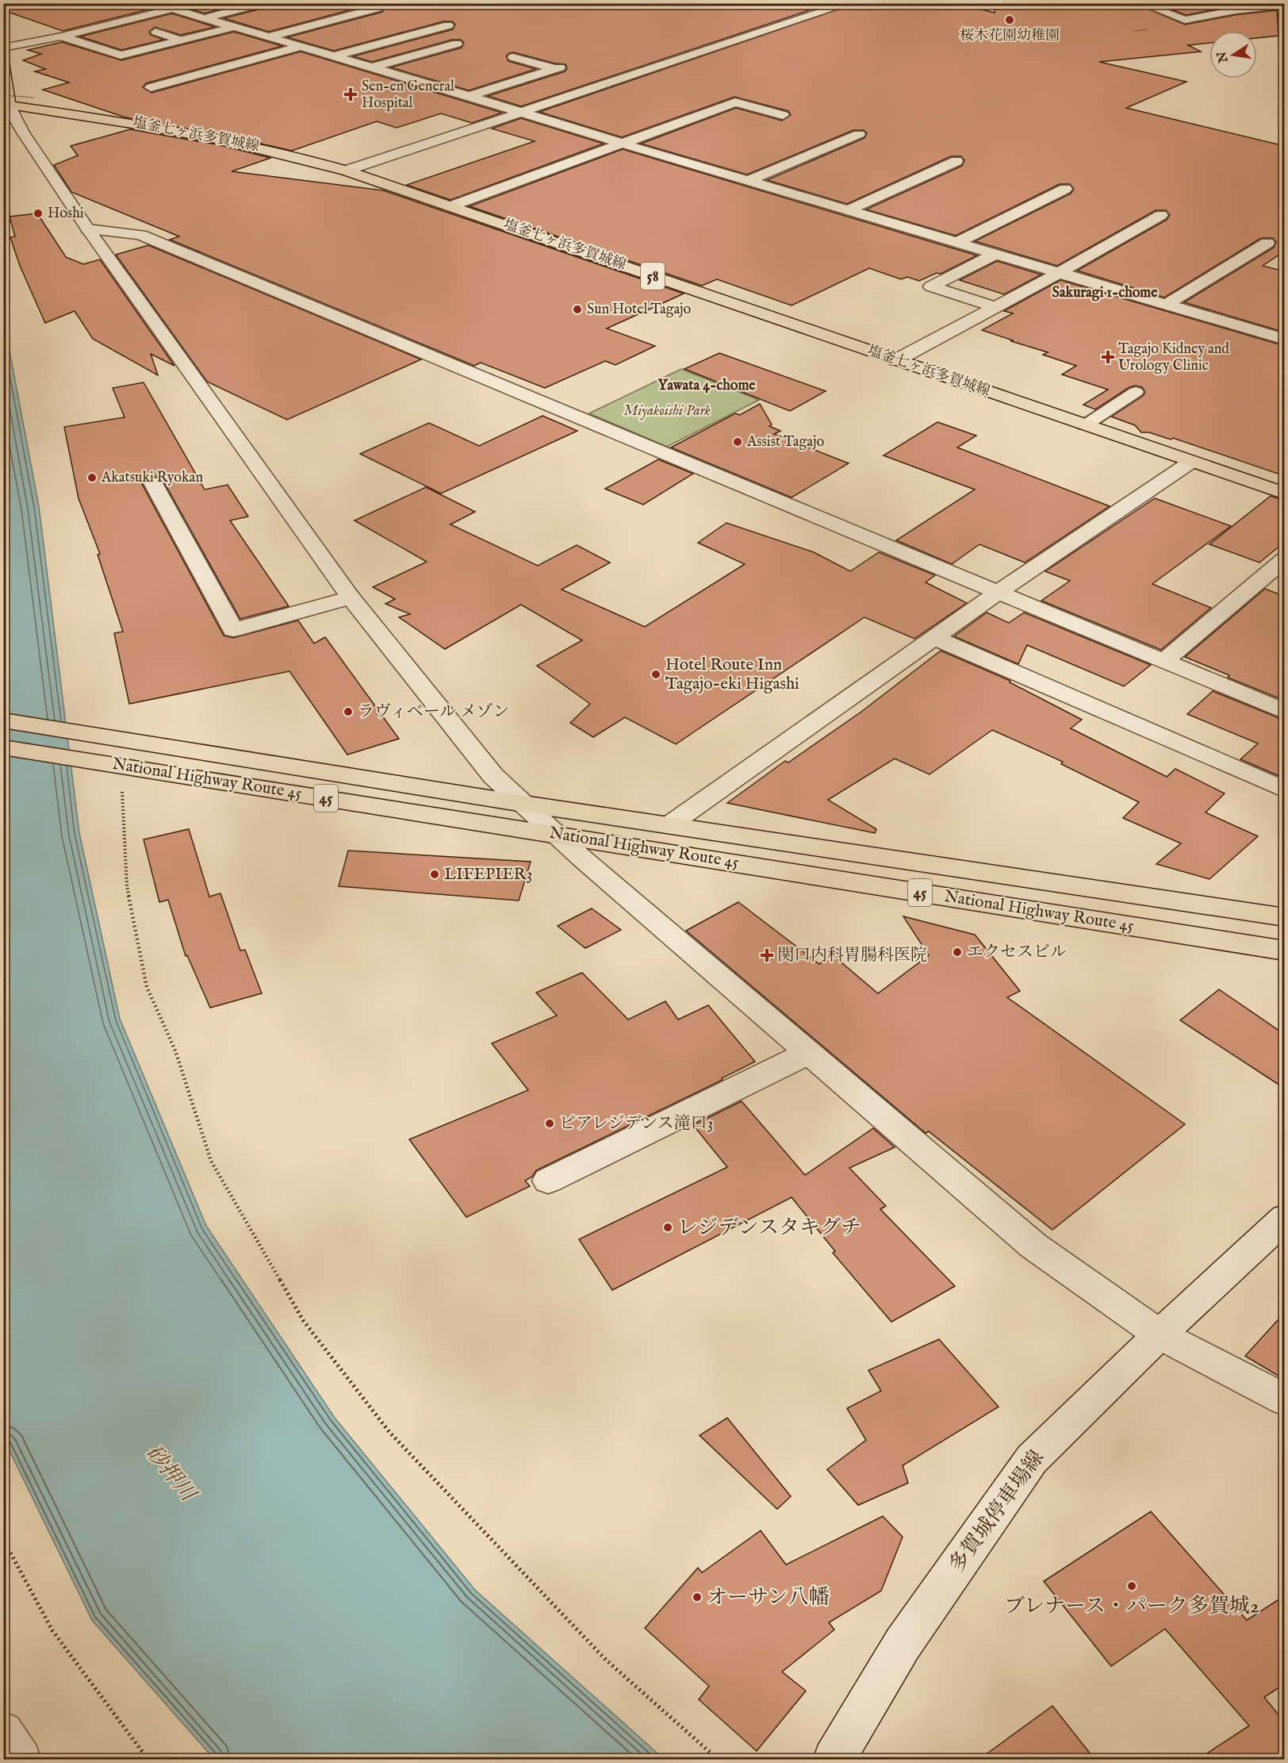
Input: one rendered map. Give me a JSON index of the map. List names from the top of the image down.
{
  "streets": {
    "main road": [
      "塩釜七ヶ浜多賀城線",
      "58",
      "National Highway Route 45",
      "45"
    ],
    "street": ["多賀城停車場線"]
  },
  "districts": ["Sakuragi 1-chome", "Yawata 4-chome"],
  "water": ["砂押川"],
  "parks": ["Miyakoishi Park"],
  "places": {
    "other": [
      "桜木花園幼稚園",
      "Hoshi",
      "Sun Hotel Tagajo",
      "Assist Tagajo",
      "Akatsuki Ryokan",
      "Hotel Route Inn Tagajo-eki Higashi",
      "ラヴィベール メゾン",
      "LIFEPIER3",
      "エクセスビル",
      "ピアレジデンス滝口3",
      "レジデンスタキグチ",
      "ブレナース・パーク多賀城2",
      "オーサン八幡"
    ],
    "health": ["Sen-en General Hospital", "Tagajo Kidney and Urology Clinic", "関口内科胃腸科医院"]
  },
  "north": "left"
}
